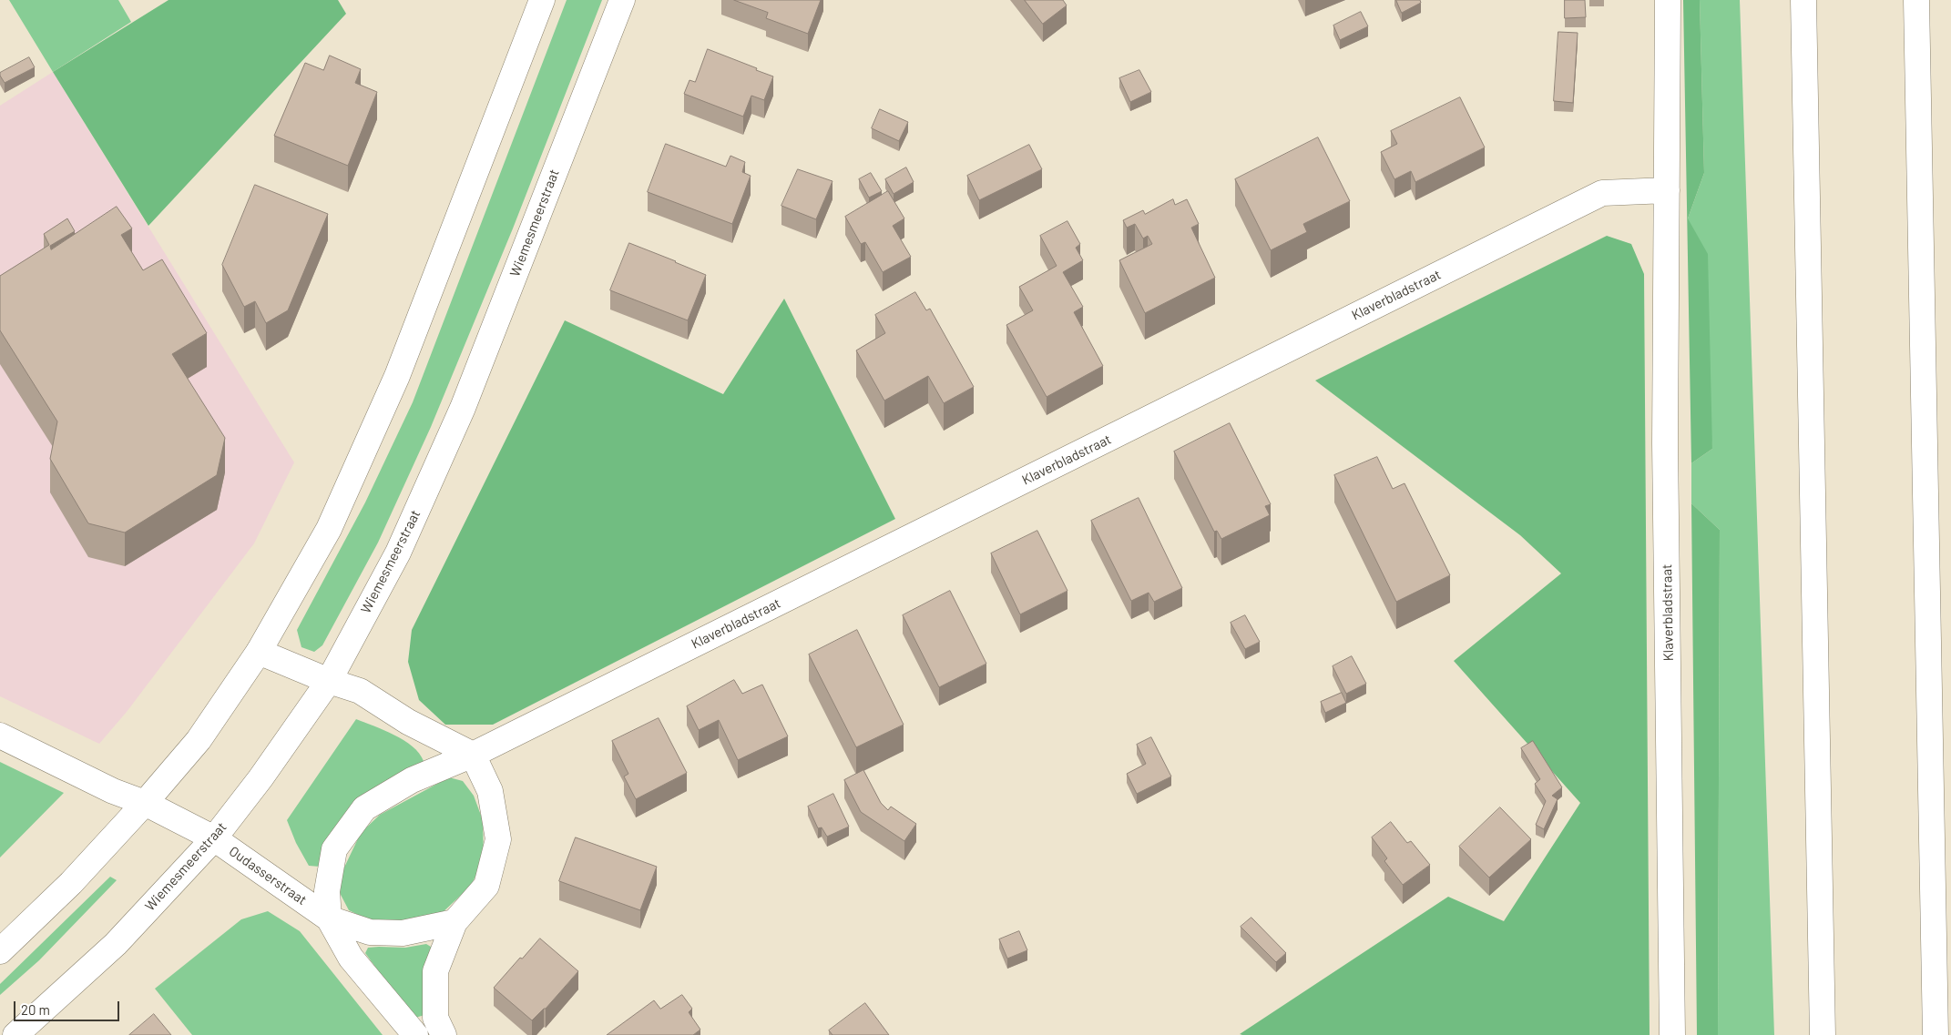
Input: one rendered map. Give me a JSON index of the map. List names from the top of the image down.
{
  "streets": {
    "main road": ["Wiemesmeerstraat", "Klaverbladstraat", "Oudasserstraat"]
  },
  "crossings": [
    ["Wiemesmeerstraat", "Oudasserstraat"],
    ["Klaverbladstraat", "Oudasserstraat"]
  ],
  "scale_bar": "20 m"
}
